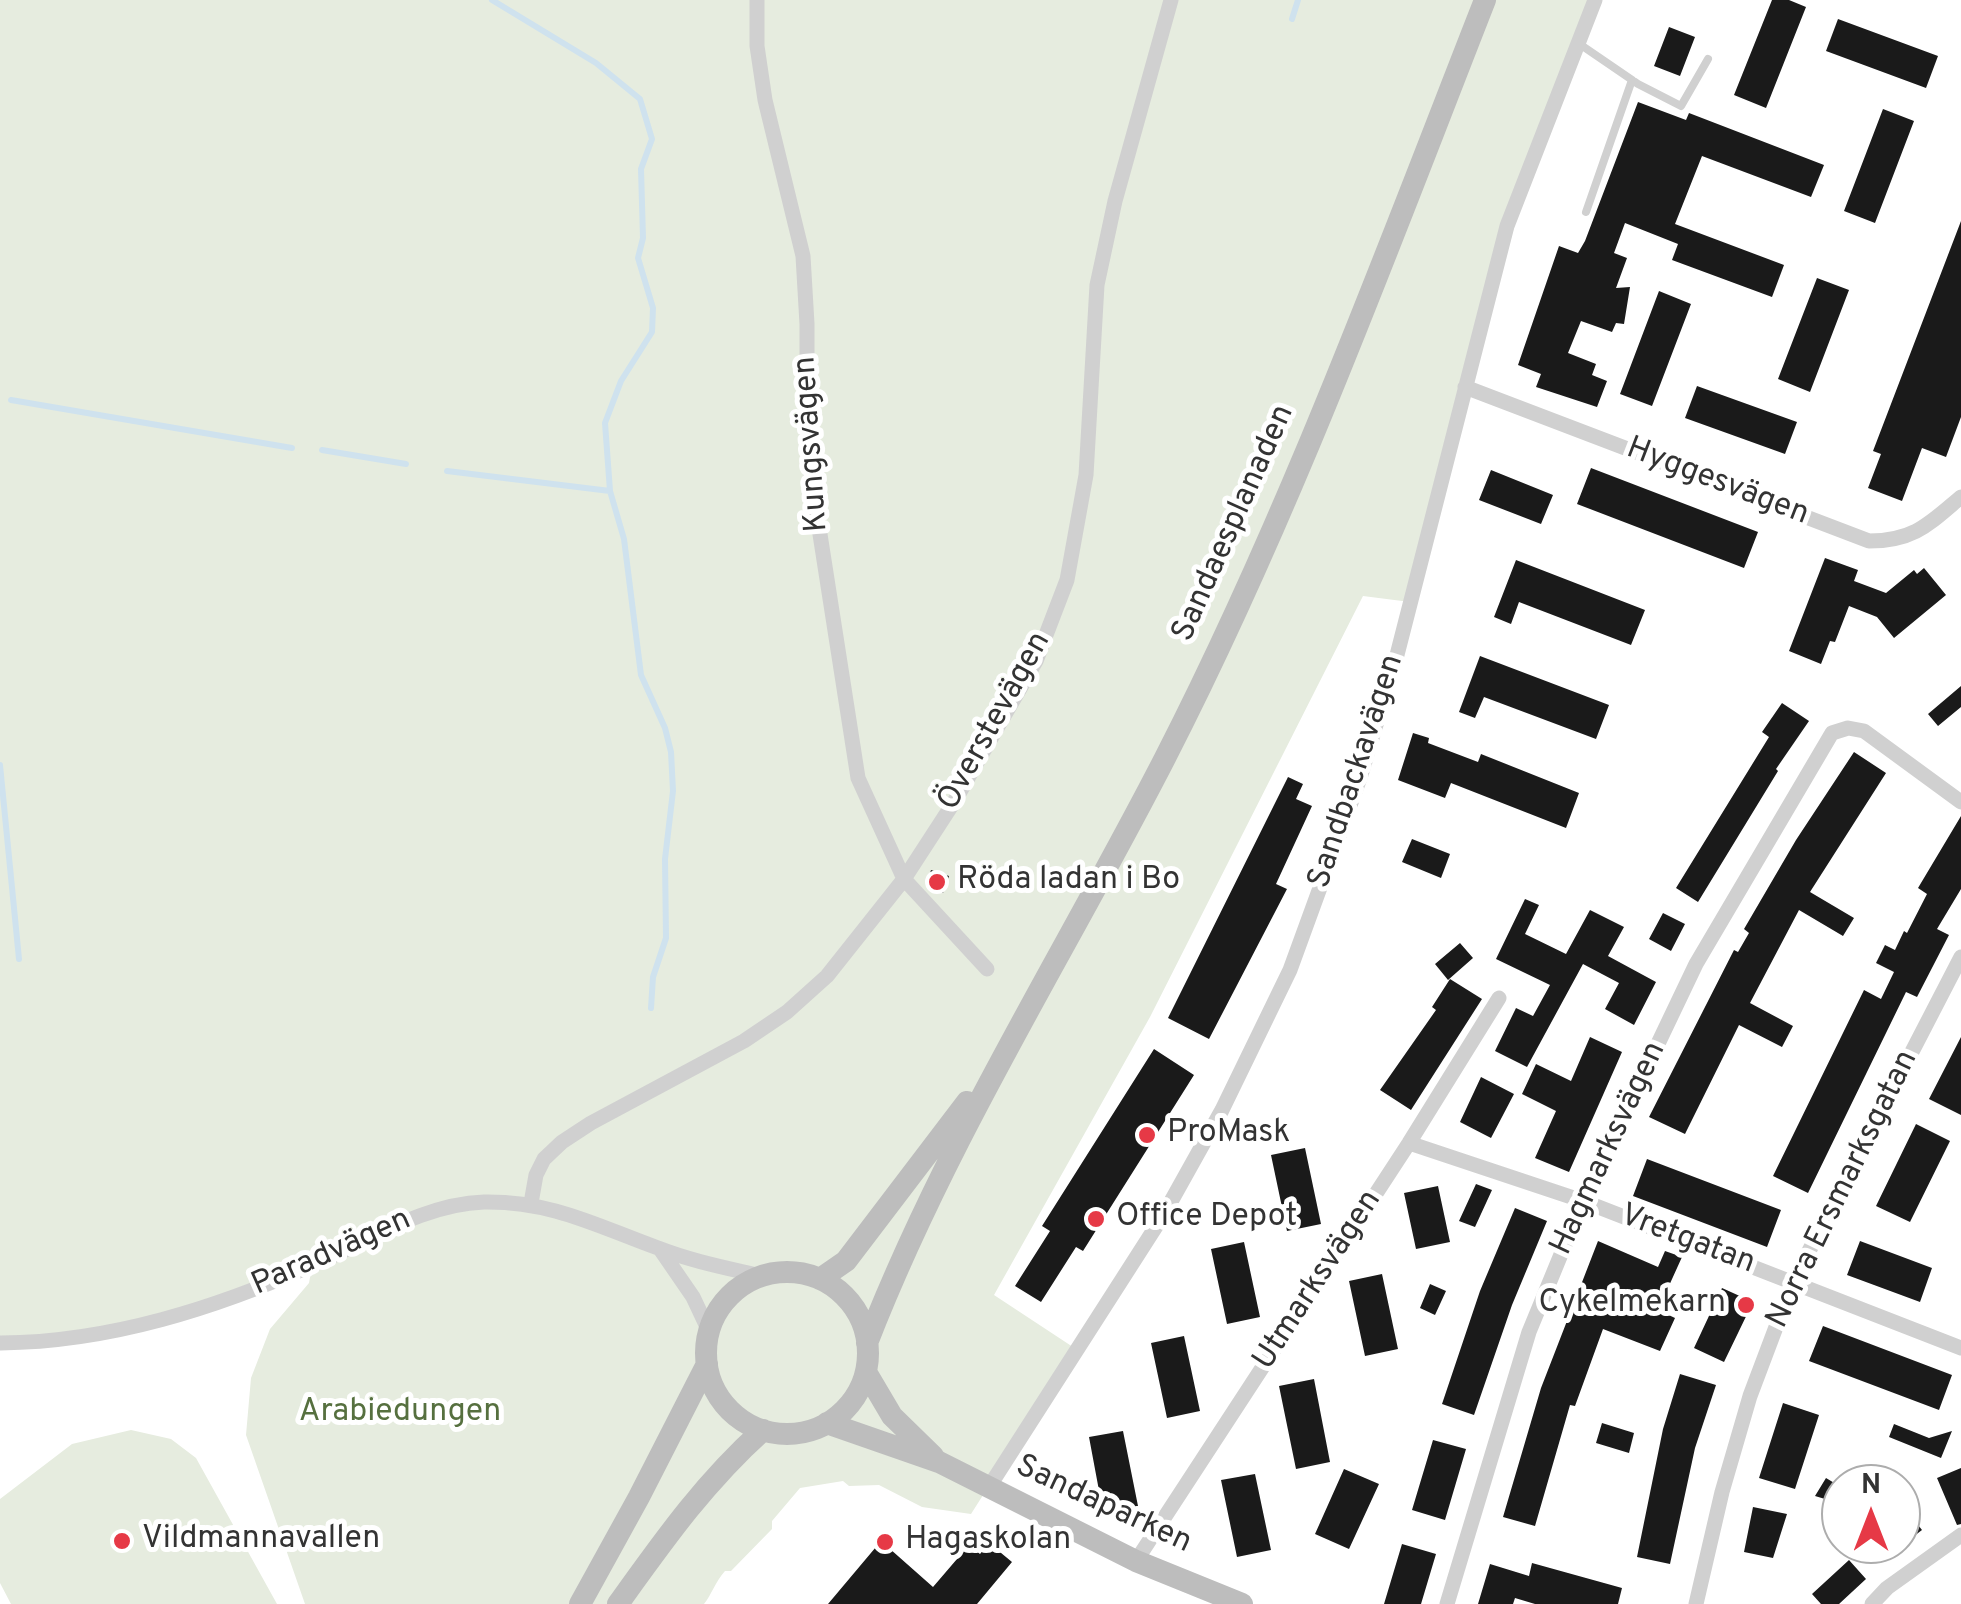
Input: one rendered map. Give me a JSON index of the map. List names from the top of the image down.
{
  "streets": {
    "main road": ["Sandaesplanaden", "Sandaparken"],
    "street": [
      "Kungsvägen",
      "Hyggesvägen",
      "Överstevägen",
      "Sandbackavägen",
      "Hagmarksvägen",
      "Norra Ersmarksgatan",
      "Vretgatan",
      "Paradvägen",
      "Utmarksvägen"
    ]
  },
  "crossings": [
    ["Kungsvägen", "Överstevägen"],
    ["Hyggesvägen", "Sandbackavägen"],
    ["Sandaesplanaden", "Paradvägen"],
    ["Sandaesplanaden", "Sandaparken"],
    ["Överstevägen", "Paradvägen"],
    ["Sandbackavägen", "Sandaparken"],
    ["Hagmarksvägen", "Vretgatan"],
    ["Norra Ersmarksgatan", "Vretgatan"],
    ["Vretgatan", "Utmarksvägen"],
    ["Paradvägen", "Sandaparken"],
    ["Utmarksvägen", "Sandaparken"]
  ],
  "parks": ["Arabiedungen"],
  "places": [
    "Röda ladan i Bo",
    "ProMask",
    "Office Depot",
    "Cykelmekarn",
    "Vildmannavallen",
    "Hagaskolan"
  ],
  "north": "top"
}
